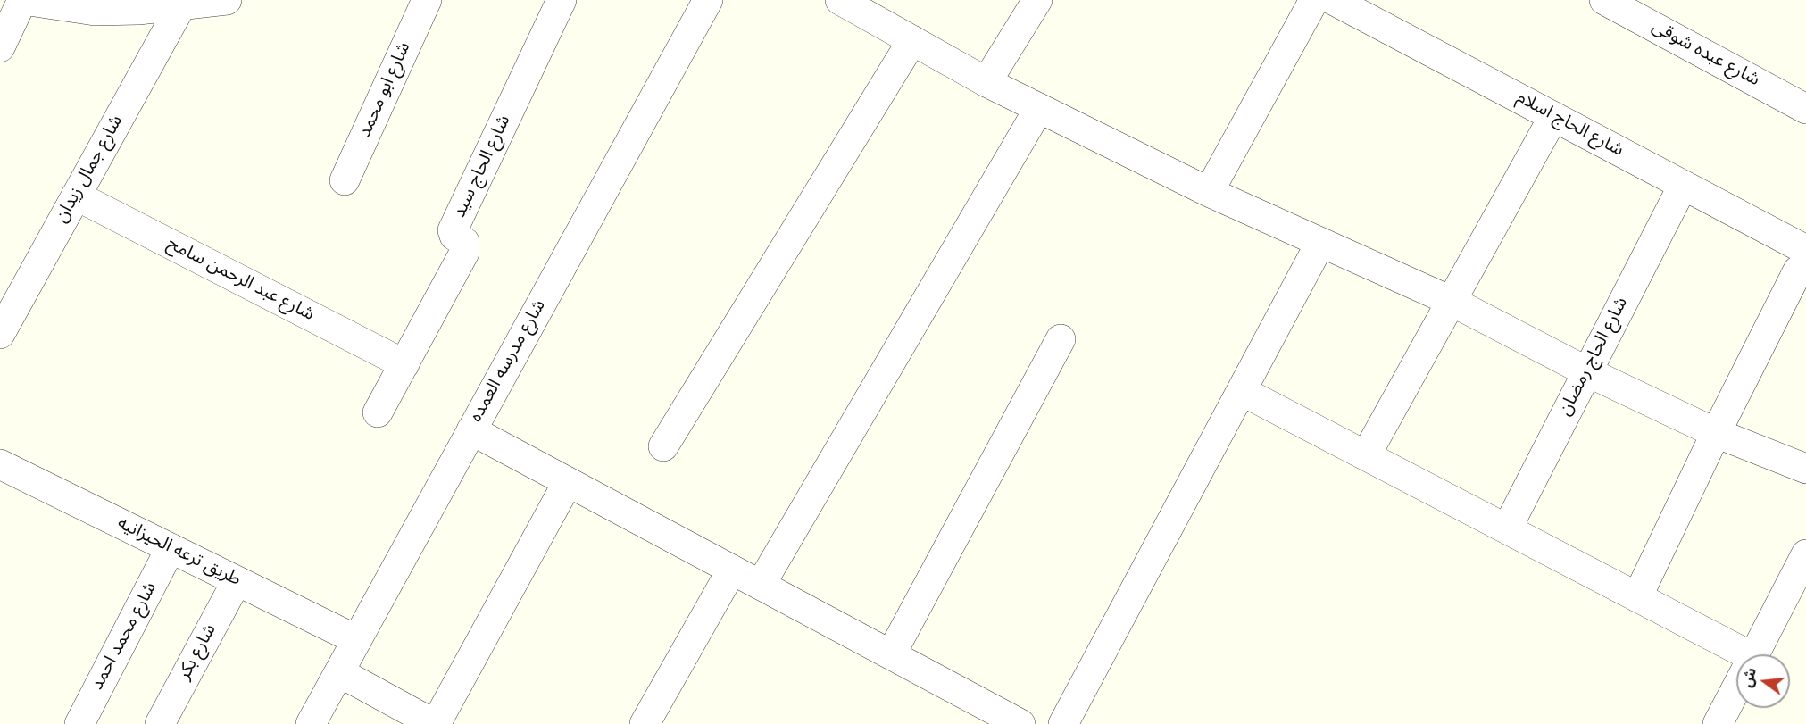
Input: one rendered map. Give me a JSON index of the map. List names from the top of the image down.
{
  "streets": {
    "street": [
      "شارع عبده شوقى",
      "شارع ابو محمد",
      "شارع الحاج اسلام",
      "شارع الحاج سيد",
      "شارع جمال زيدان",
      "شارع عبد الرحمن سامح",
      "شارع الحاج رمضان",
      "شارع مدرسه العمده",
      "طريق ترعه الحيزانيه",
      "شارع محمد احمد",
      "شارع بكر"
    ]
  },
  "crossings": [
    ["شارع الحاج اسلام", "شارع الحاج رمضان"],
    ["شارع الحاج سيد", "شارع عبد الرحمن سامح"],
    ["شارع جمال زيدان", "شارع عبد الرحمن سامح"],
    ["شارع مدرسه العمده", "طريق ترعه الحيزانيه"],
    ["طريق ترعه الحيزانيه", "شارع محمد احمد"],
    ["طريق ترعه الحيزانيه", "شارع بكر"]
  ],
  "north": "left"
}
